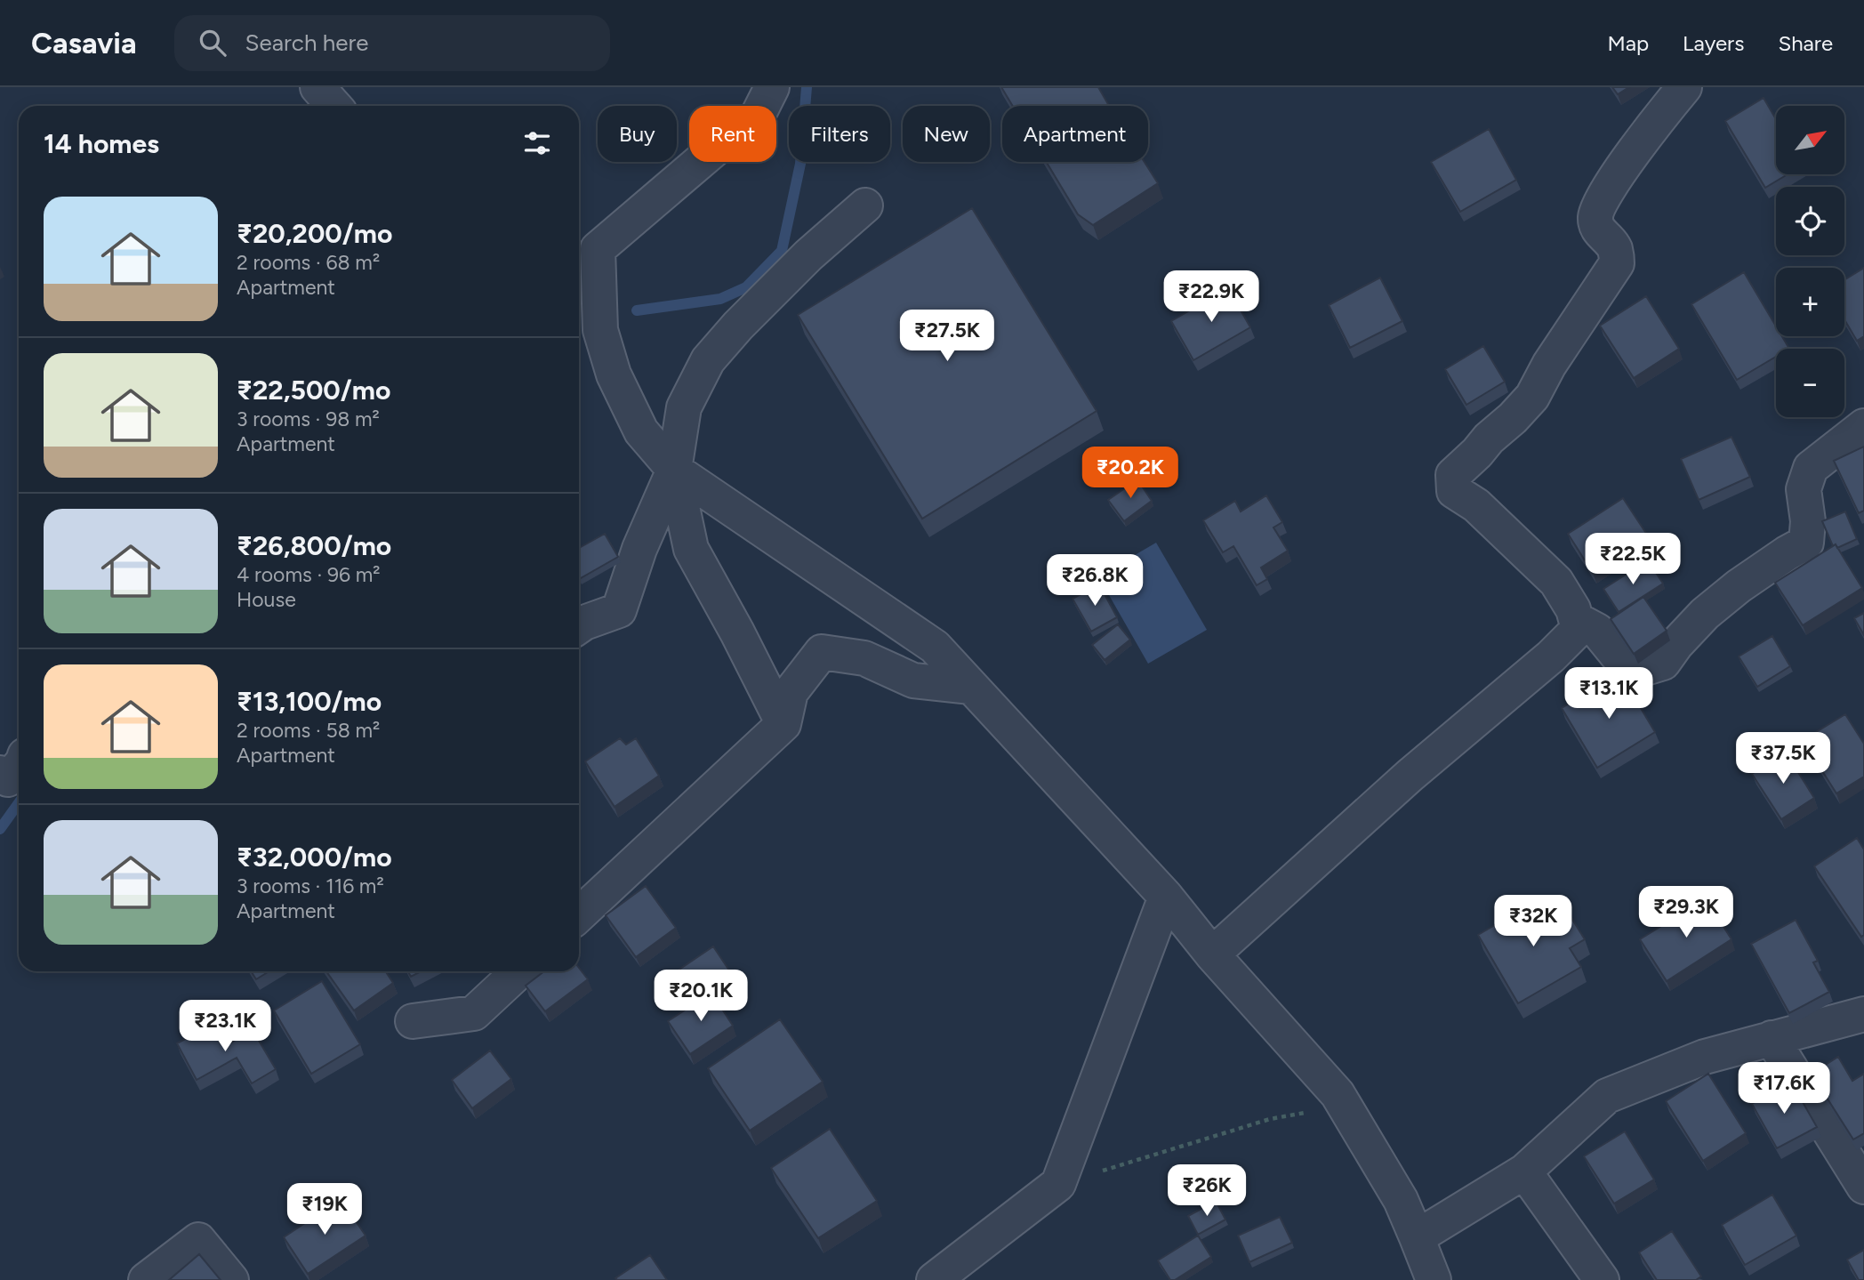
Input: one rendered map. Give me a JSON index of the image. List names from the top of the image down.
{
  "north": "top right",
  "page": {
    "header": "Casavia",
    "search": "Search here",
    "nav": ["Map", "Layers", "Share"],
    "map_buttons": ["+", "−"],
    "chip": [
      "Buy",
      "Rent",
      "Filters",
      "New",
      "Apartment"
    ],
    "heading": "14 homes",
    "list": [
      {
        "name": "₹20,200/mo",
        "note": "2 rooms · 68 m² · Apartment"
      },
      {
        "name": "₹22,500/mo",
        "note": "3 rooms · 98 m² · Apartment"
      },
      {
        "name": "₹26,800/mo",
        "note": "4 rooms · 96 m² · House"
      },
      {
        "name": "₹13,100/mo",
        "note": "2 rooms · 58 m² · Apartment"
      },
      {
        "name": "₹32,000/mo",
        "note": "3 rooms · 116 m² · Apartment"
      }
    ],
    "price": [
      "₹22.9K",
      "₹27.5K",
      "₹20.2K",
      "₹22.5K",
      "₹26.8K",
      "₹13.1K",
      "₹37.5K",
      "₹29.3K",
      "₹32K",
      "₹20.1K",
      "₹23.1K",
      "₹17.6K",
      "₹26K",
      "₹19K"
    ]
  }
}
